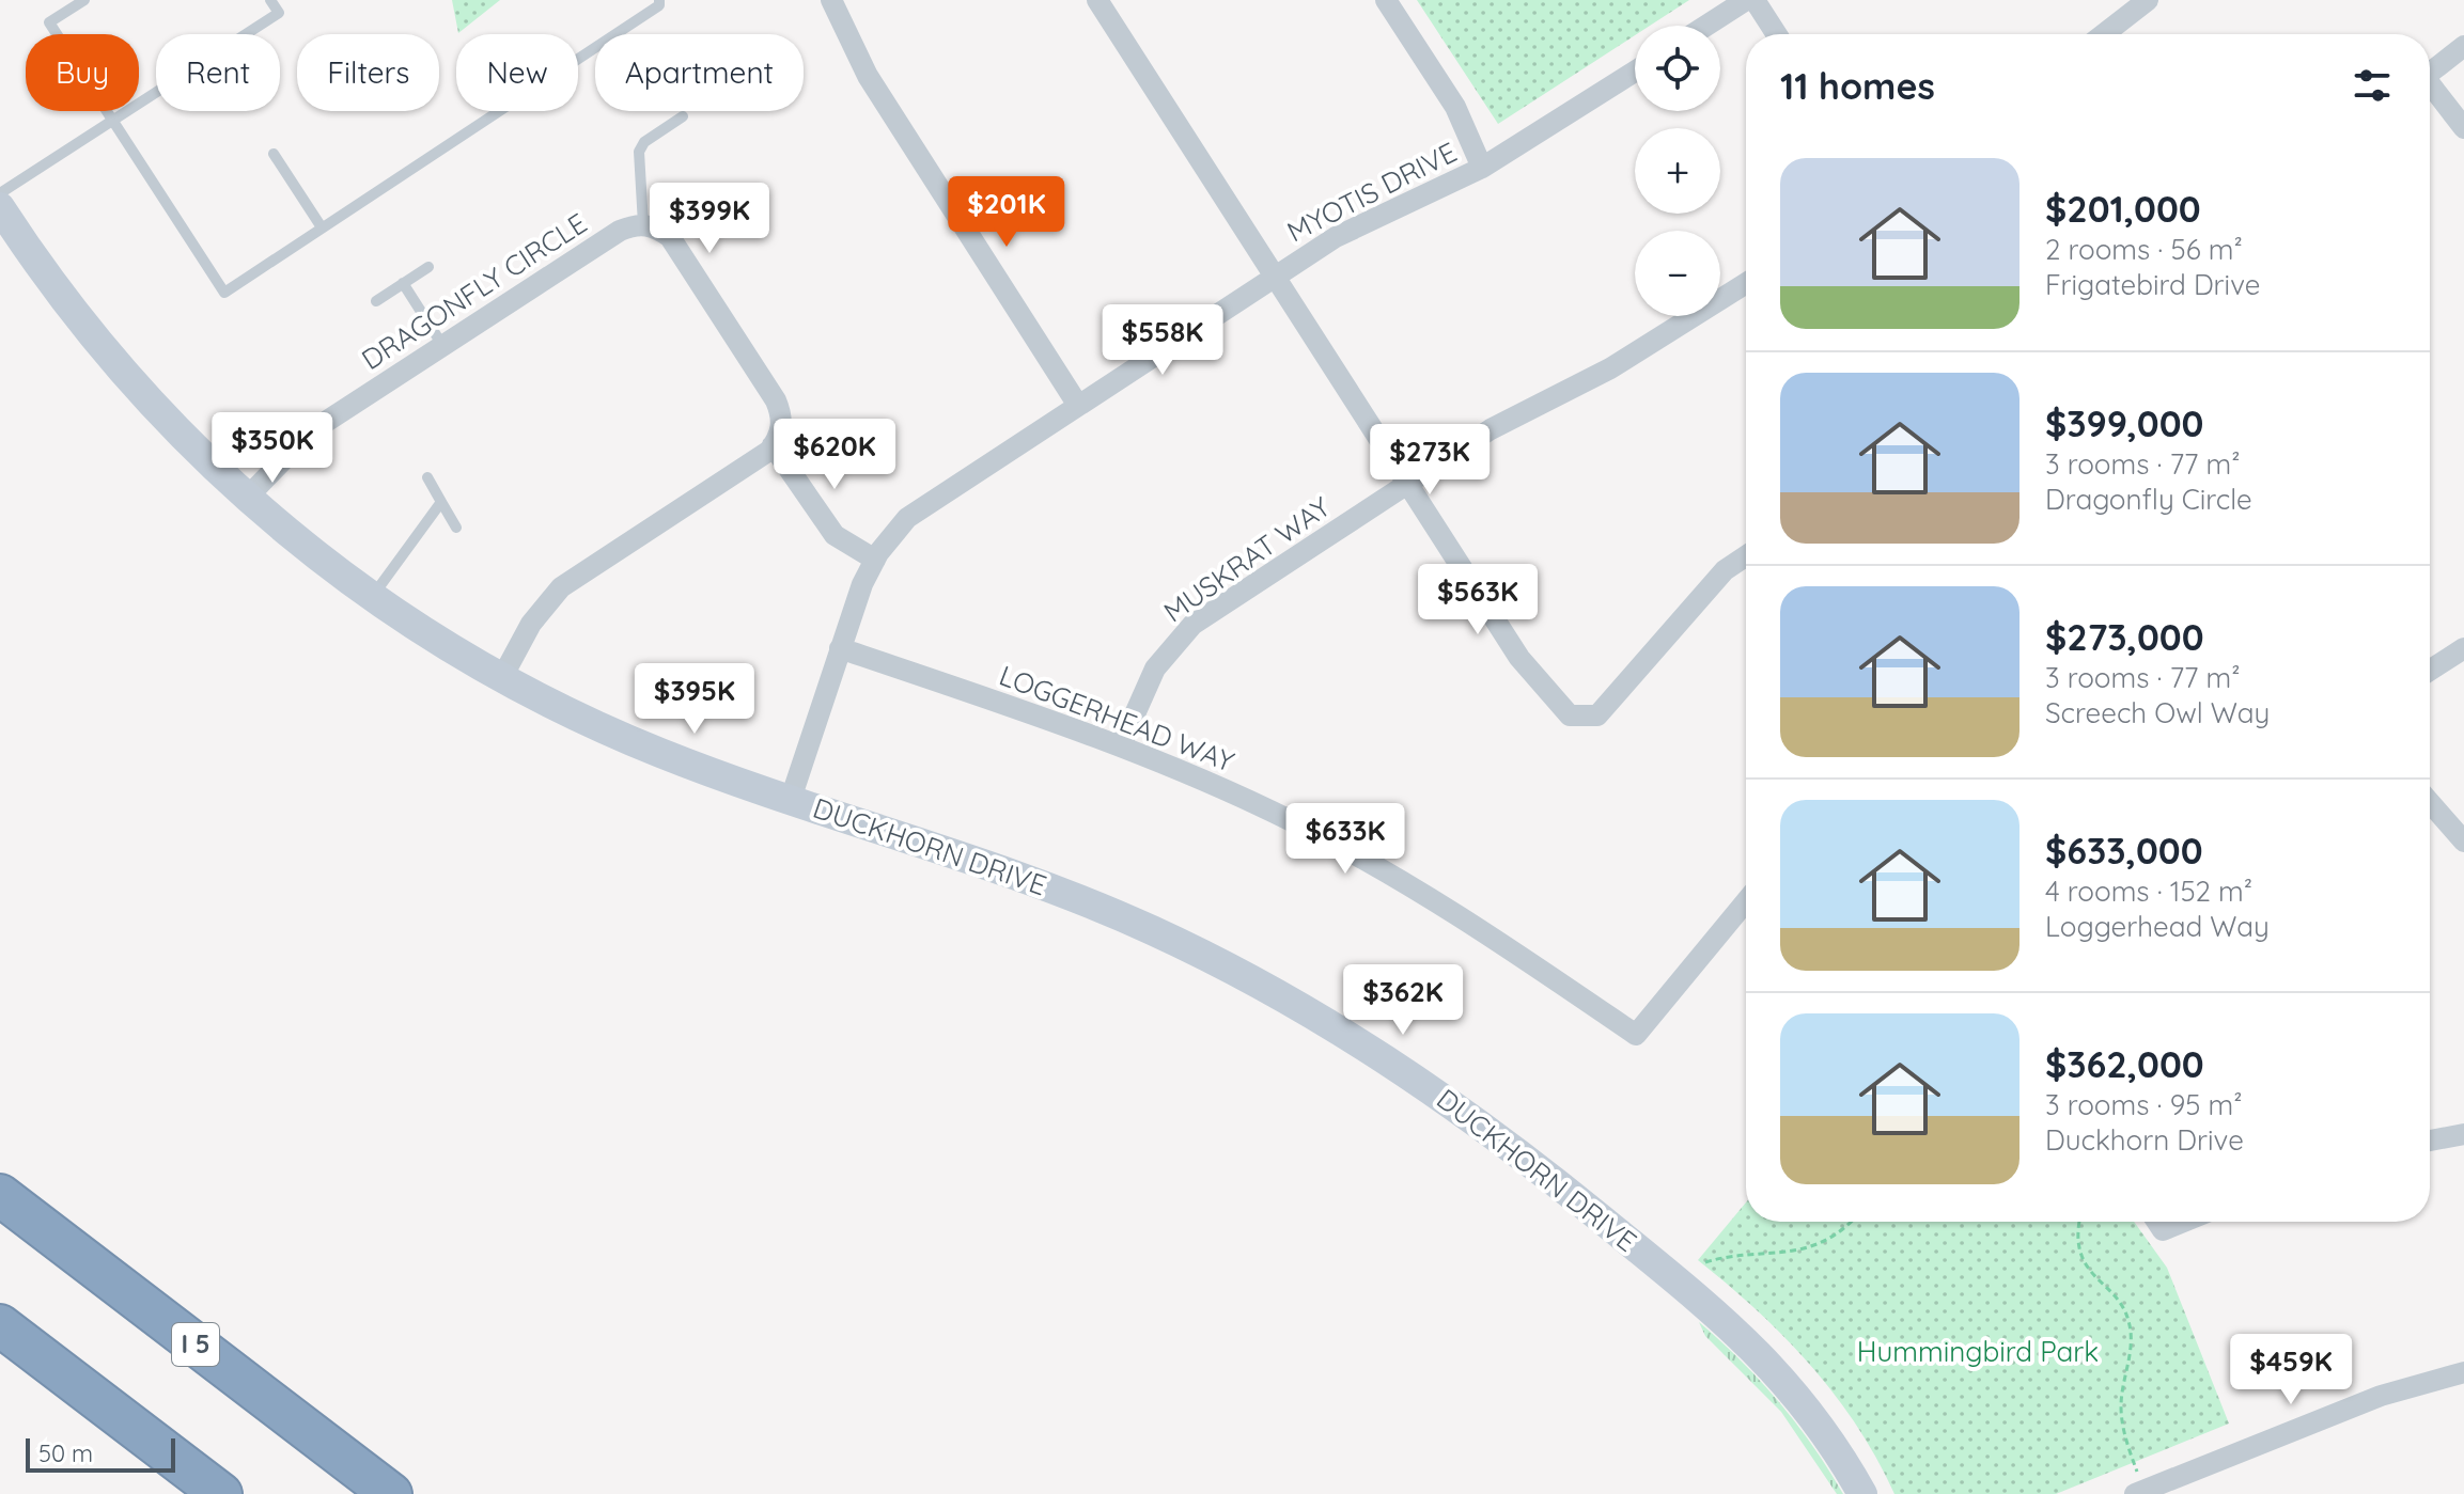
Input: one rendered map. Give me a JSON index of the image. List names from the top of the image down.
{
  "streets": {
    "highway": ["I 5"],
    "street": [
      "MYOTIS DRIVE",
      "DRAGONFLY CIRCLE",
      "MUSKRAT WAY",
      "LOGGERHEAD WAY",
      "DUCKHORN DRIVE"
    ]
  },
  "crossings": [
    ["MYOTIS DRIVE", "LOGGERHEAD WAY"],
    ["MYOTIS DRIVE", "DUCKHORN DRIVE"],
    ["DRAGONFLY CIRCLE", "DUCKHORN DRIVE"],
    ["MUSKRAT WAY", "LOGGERHEAD WAY"]
  ],
  "parks": ["Hummingbird Park"],
  "scale_bar": "50 m",
  "page": {
    "map_buttons": ["+", "−"],
    "chip": [
      "Buy",
      "Rent",
      "Filters",
      "New",
      "Apartment"
    ],
    "heading": "11 homes",
    "list": [
      {
        "name": "$201,000",
        "note": "2 rooms · 56 m² · Frigatebird Drive"
      },
      {
        "name": "$399,000",
        "note": "3 rooms · 77 m² · Dragonfly Circle"
      },
      {
        "name": "$273,000",
        "note": "3 rooms · 77 m² · Screech Owl Way"
      },
      {
        "name": "$633,000",
        "note": "4 rooms · 152 m² · Loggerhead Way"
      },
      {
        "name": "$362,000",
        "note": "3 rooms · 95 m² · Duckhorn Drive"
      }
    ],
    "price": [
      "$201K",
      "$399K",
      "$558K",
      "$350K",
      "$620K",
      "$273K",
      "$563K",
      "$395K",
      "$633K",
      "$362K",
      "$459K"
    ],
    "scale": "50 m"
  }
}
